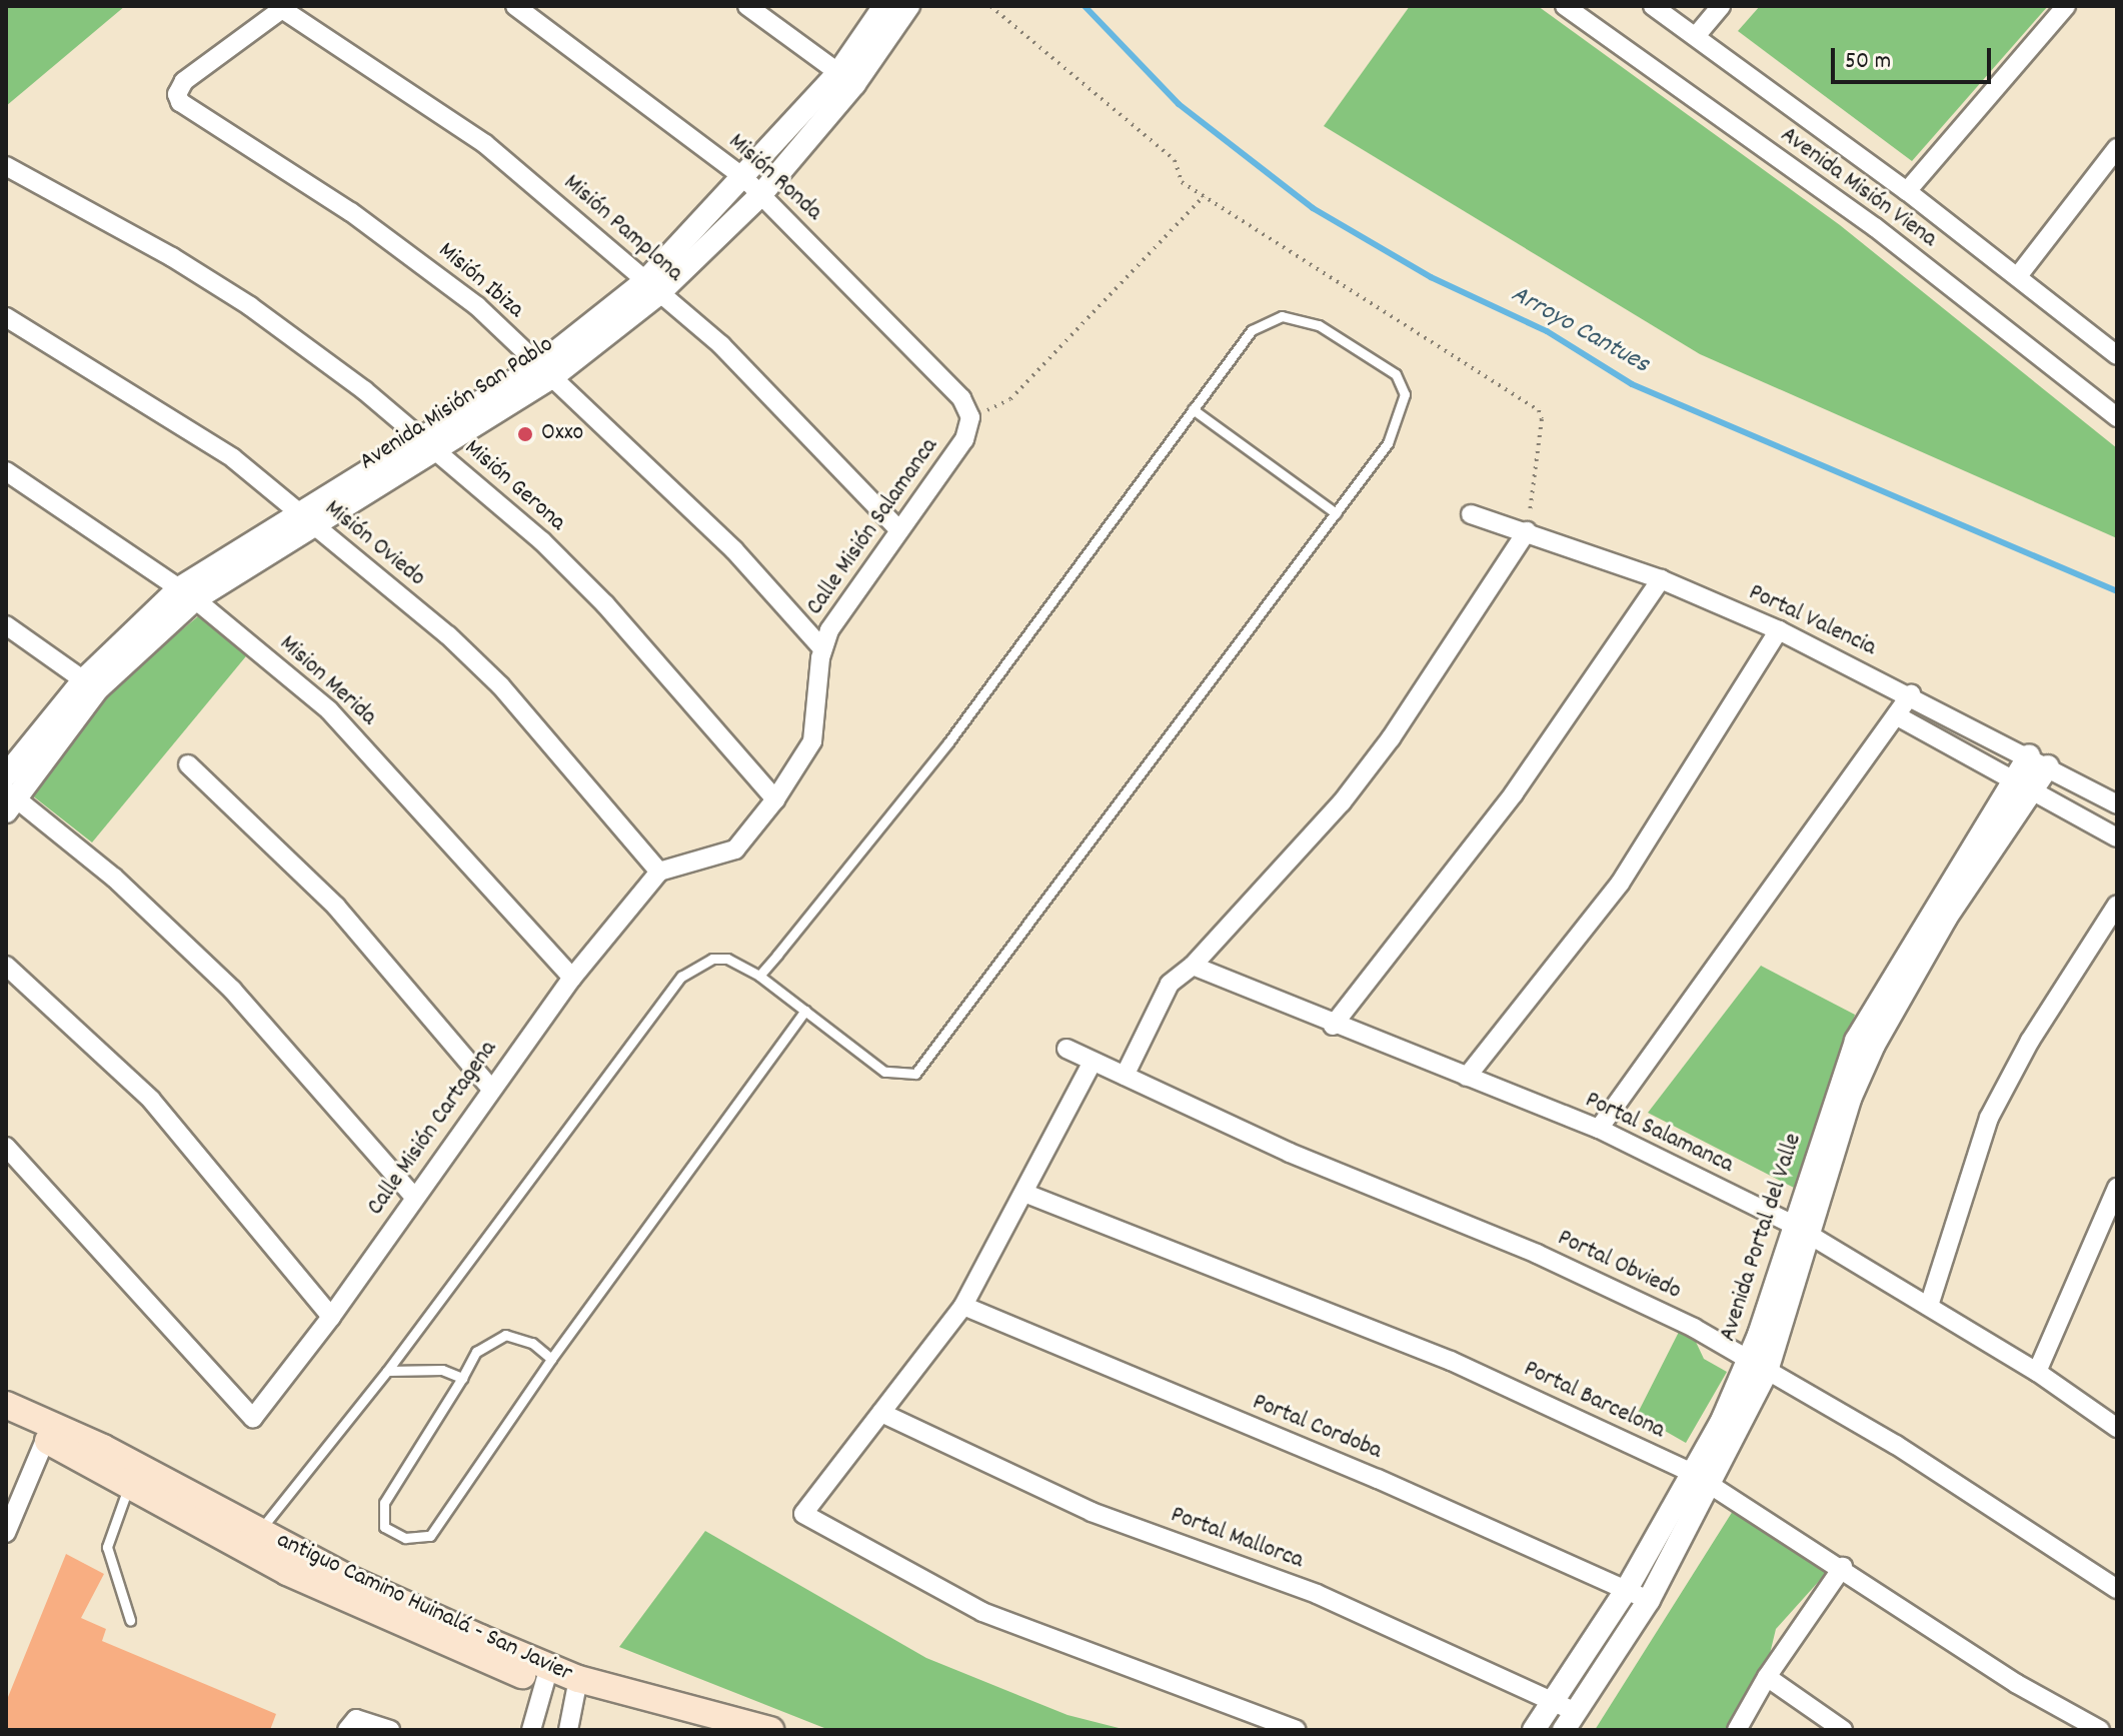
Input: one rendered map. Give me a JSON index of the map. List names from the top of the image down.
{
  "streets": {
    "main road": ["antiguo Camino Huinalá - San Javier"],
    "street": [
      "Misión Ronda",
      "Avenida Misión Viena",
      "Misión Pamplona",
      "Misión Ibiza",
      "Avenida Misión San Pablo",
      "Misión Gerona",
      "Calle Misión Salamanca",
      "Misión Oviedo",
      "Portal Valencia",
      "Mision Merida",
      "Calle Misión Cartagena",
      "Portal Salamanca",
      "Avenida Portal del Valle",
      "Portal Obviedo",
      "Portal Barcelona",
      "Portal Cordoba",
      "Portal Mallorca"
    ]
  },
  "crossings": [
    ["Misión Ronda", "Avenida Misión San Pablo"],
    ["Misión Ronda", "Calle Misión Salamanca"],
    ["Misión Pamplona", "Misión Ibiza"],
    ["Misión Pamplona", "Avenida Misión San Pablo"],
    ["Misión Pamplona", "Calle Misión Salamanca"],
    ["Misión Ibiza", "Avenida Misión San Pablo"],
    ["Misión Ibiza", "Calle Misión Salamanca"],
    ["Avenida Misión San Pablo", "Misión Gerona"],
    ["Avenida Misión San Pablo", "Misión Oviedo"],
    ["Avenida Misión San Pablo", "Mision Merida"],
    ["Misión Gerona", "Calle Misión Salamanca"],
    ["Calle Misión Salamanca", "Misión Oviedo"],
    ["Calle Misión Salamanca", "Calle Misión Cartagena"],
    ["Misión Oviedo", "Calle Misión Cartagena"],
    ["Portal Valencia", "Avenida Portal del Valle"],
    ["Mision Merida", "Calle Misión Cartagena"],
    ["Portal Salamanca", "Avenida Portal del Valle"],
    ["Avenida Portal del Valle", "Portal Obviedo"],
    ["Avenida Portal del Valle", "Portal Barcelona"],
    ["Avenida Portal del Valle", "Portal Cordoba"],
    ["Avenida Portal del Valle", "Portal Mallorca"]
  ],
  "water": ["Arroyo Cantues"],
  "places": ["Oxxo"],
  "scale_bar": "50 m"
}
